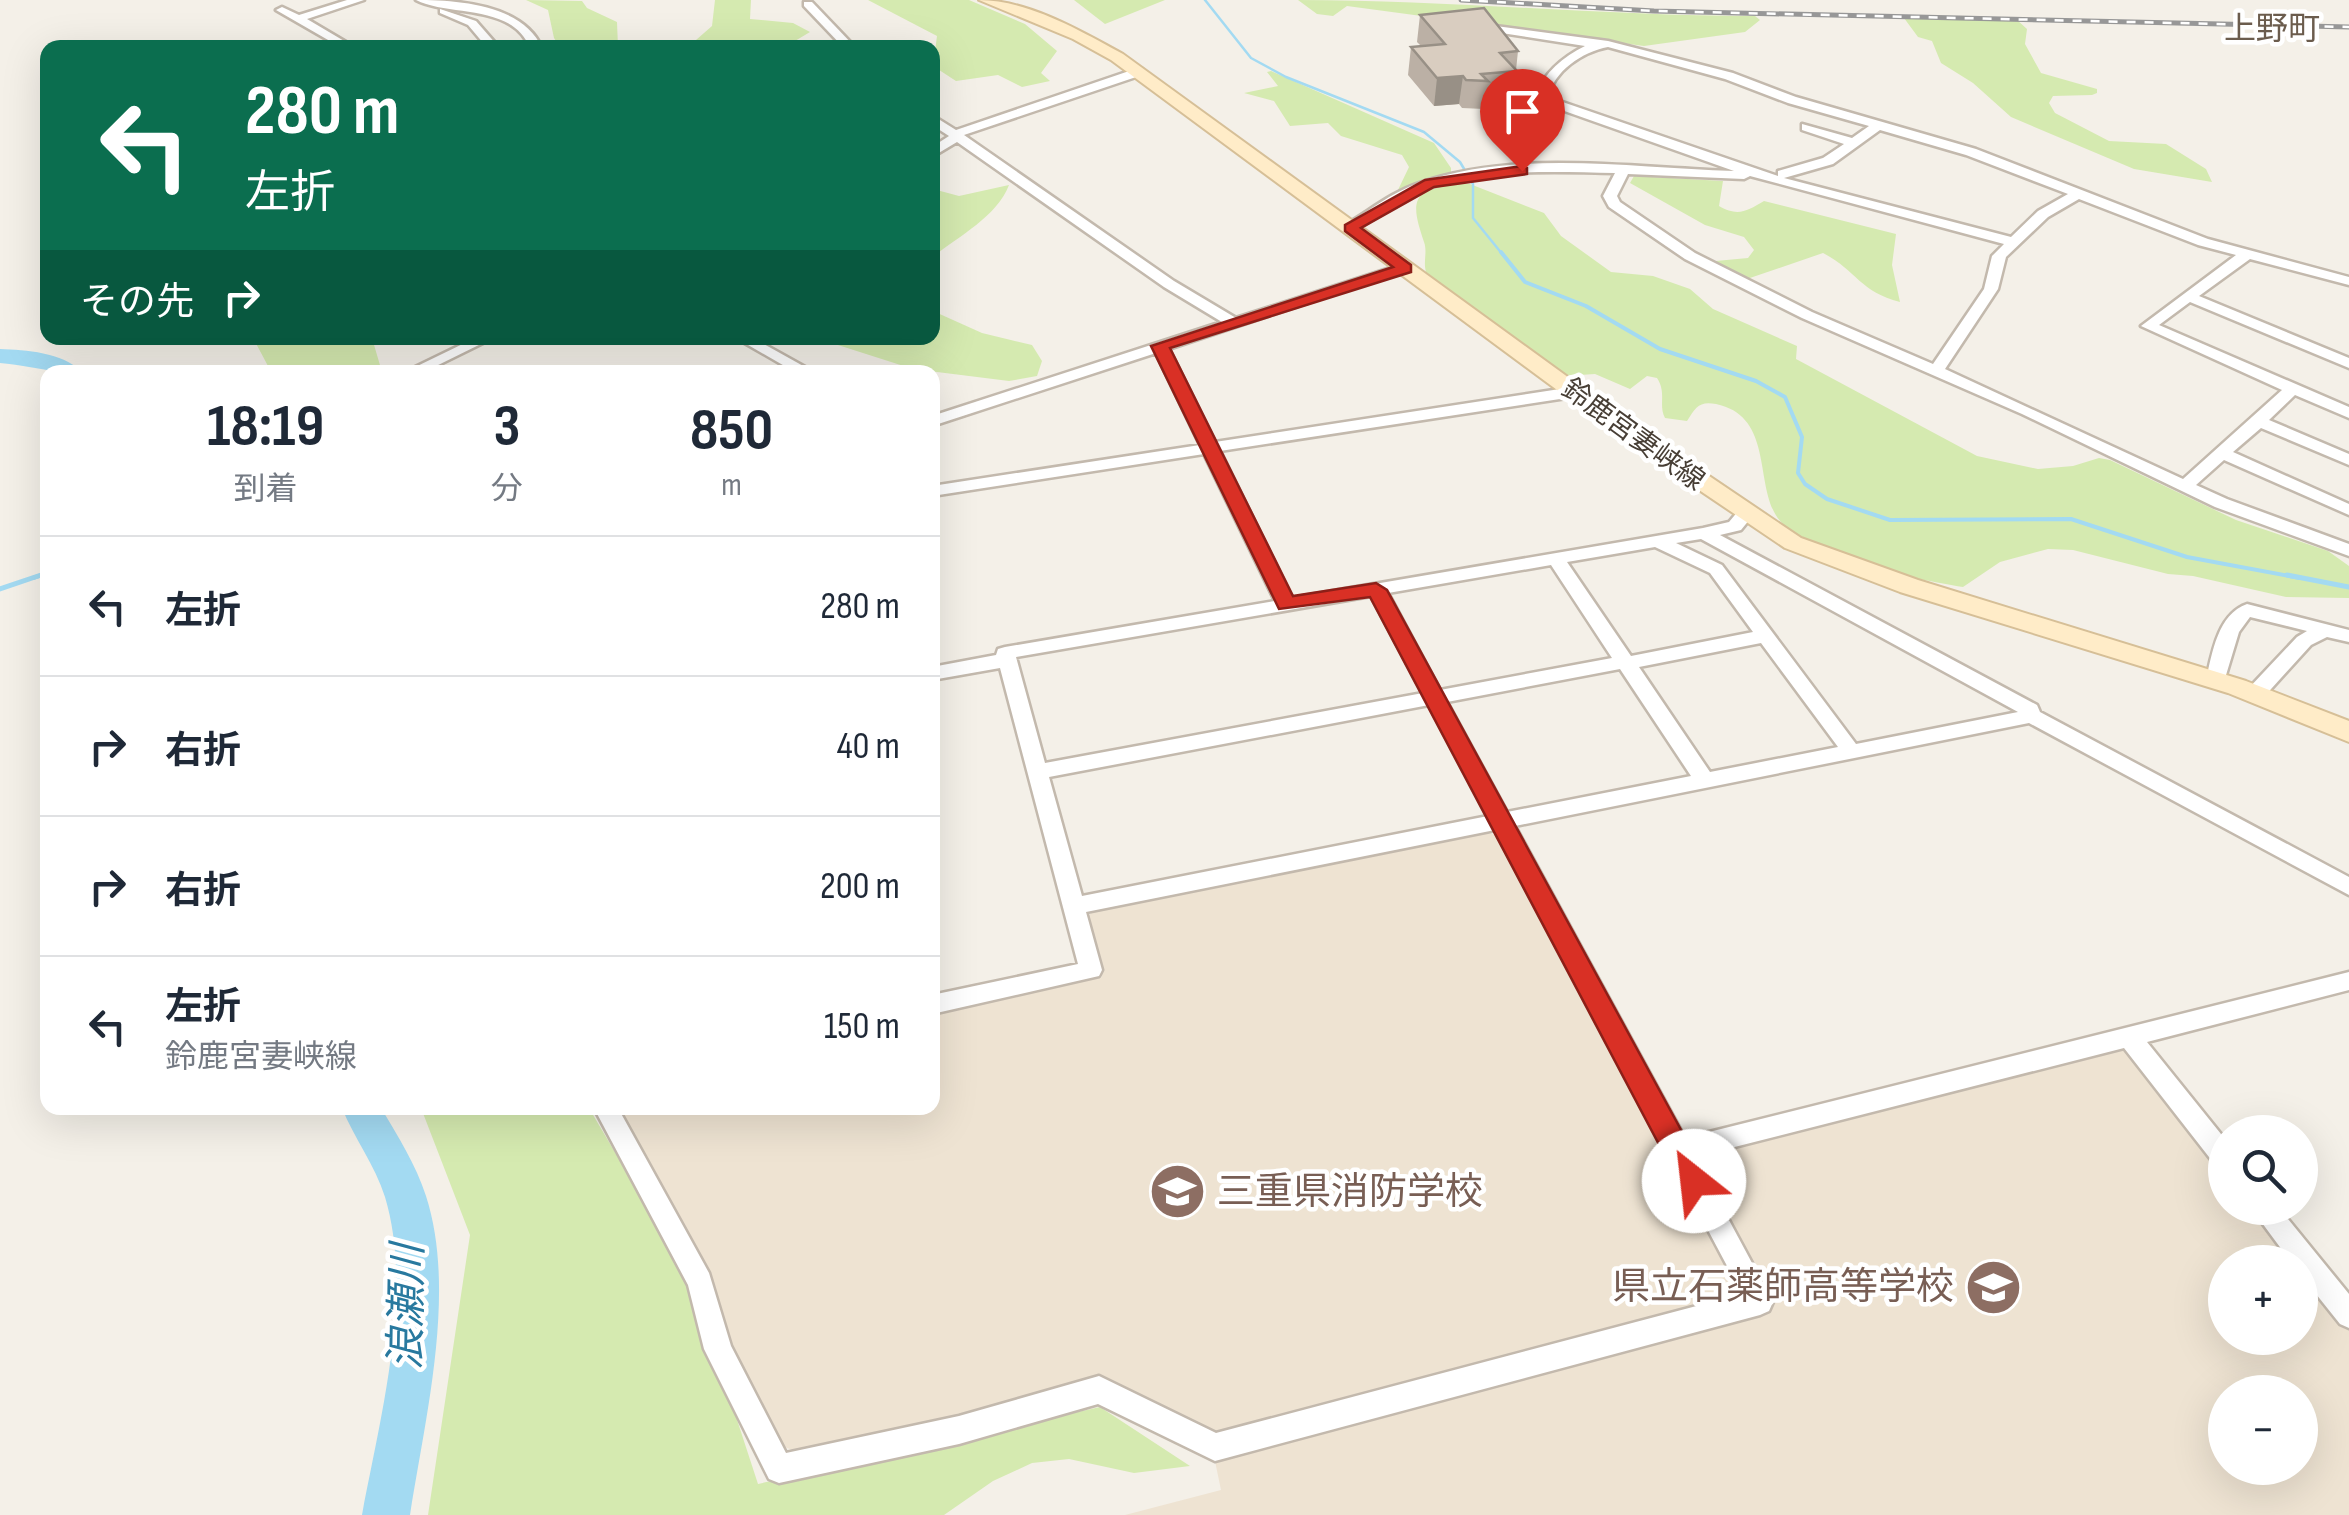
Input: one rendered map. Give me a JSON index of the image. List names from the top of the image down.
{
  "streets": {
    "main road": ["鈴鹿宮妻峡線"]
  },
  "districts": ["上野町"],
  "water": ["浪瀬川"],
  "places": {
    "school or university": ["三重県消防学校", "県立石薬師高等学校"]
  },
  "page": {
    "turn": ["280 m", "左折"],
    "then": "その先",
    "eta": [
      "18:19",
      "到着",
      "3",
      "分",
      "850",
      "m"
    ],
    "list": [
      {
        "name": "左折",
        "value": "280 m"
      },
      {
        "name": "右折",
        "value": "40 m"
      },
      {
        "name": "右折",
        "value": "200 m"
      },
      {
        "name": "左折",
        "note": "鈴鹿宮妻峡線",
        "value": "150 m"
      }
    ],
    "map_buttons": ["+", "−"]
  }
}
